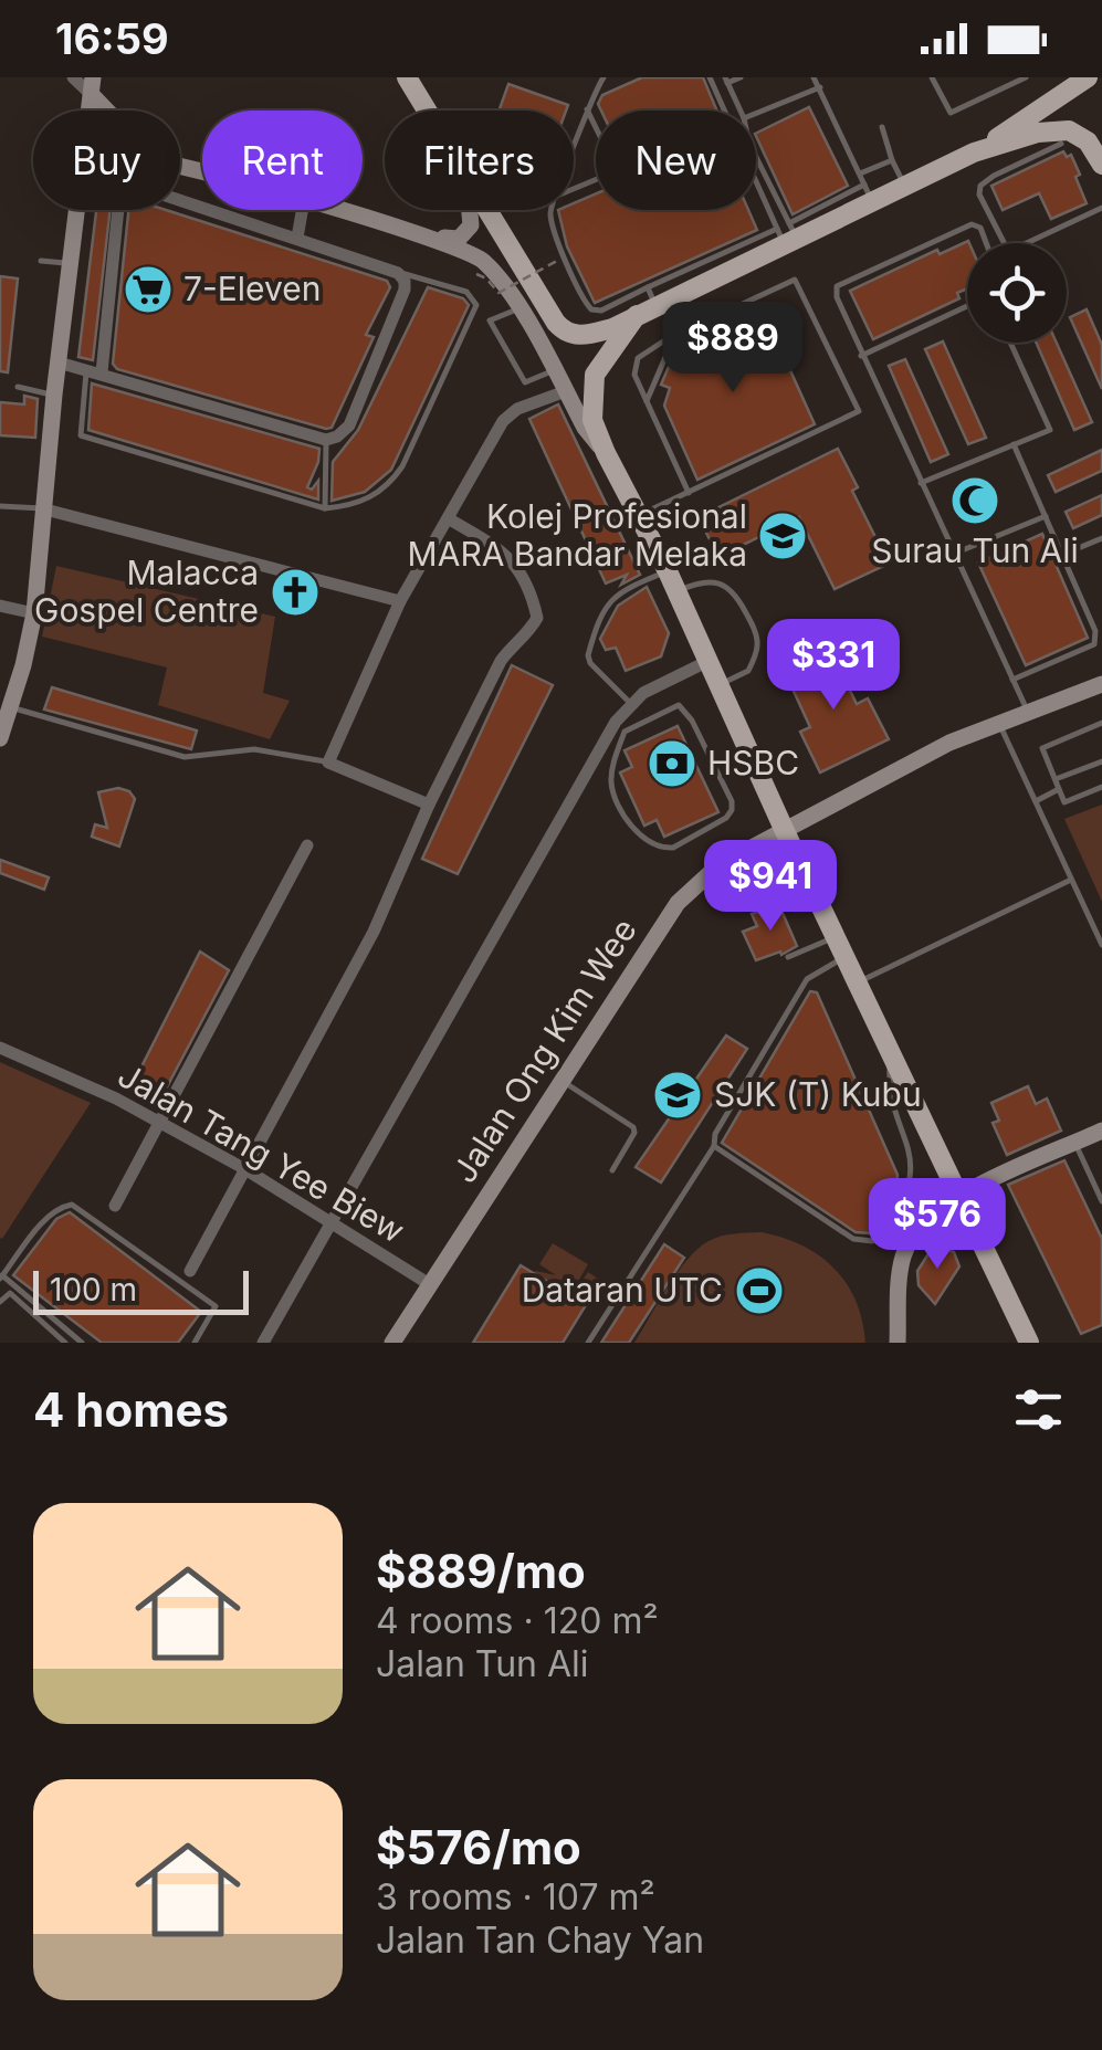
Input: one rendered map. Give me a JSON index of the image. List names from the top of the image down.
{
  "streets": {
    "street": ["Jalan Ong Kim Wee", "Jalan Tang Yee Biew"]
  },
  "crossings": [
    ["Jalan Ong Kim Wee", "Jalan Tang Yee Biew"]
  ],
  "places": {
    "supermarket": ["7-Eleven"],
    "mosque": ["Surau Tun Ali"],
    "school or university": ["Kolej Profesional MARA Bandar Melaka", "SJK (T) Kubu"],
    "church": ["Malacca Gospel Centre"],
    "bank": ["HSBC"],
    "sports": ["Dataran UTC"]
  },
  "scale_bar": "100 m",
  "page": {
    "status": "16:59",
    "chip": [
      "Buy",
      "Rent",
      "Filters",
      "New"
    ],
    "price": [
      "$889",
      "$331",
      "$941",
      "$576"
    ],
    "scale": "100 m",
    "heading": "4 homes",
    "list": [
      {
        "name": "$889/mo",
        "note": "4 rooms · 120 m² · Jalan Tun Ali"
      },
      {
        "name": "$576/mo",
        "note": "3 rooms · 107 m² · Jalan Tan Chay Yan"
      }
    ]
  }
}
